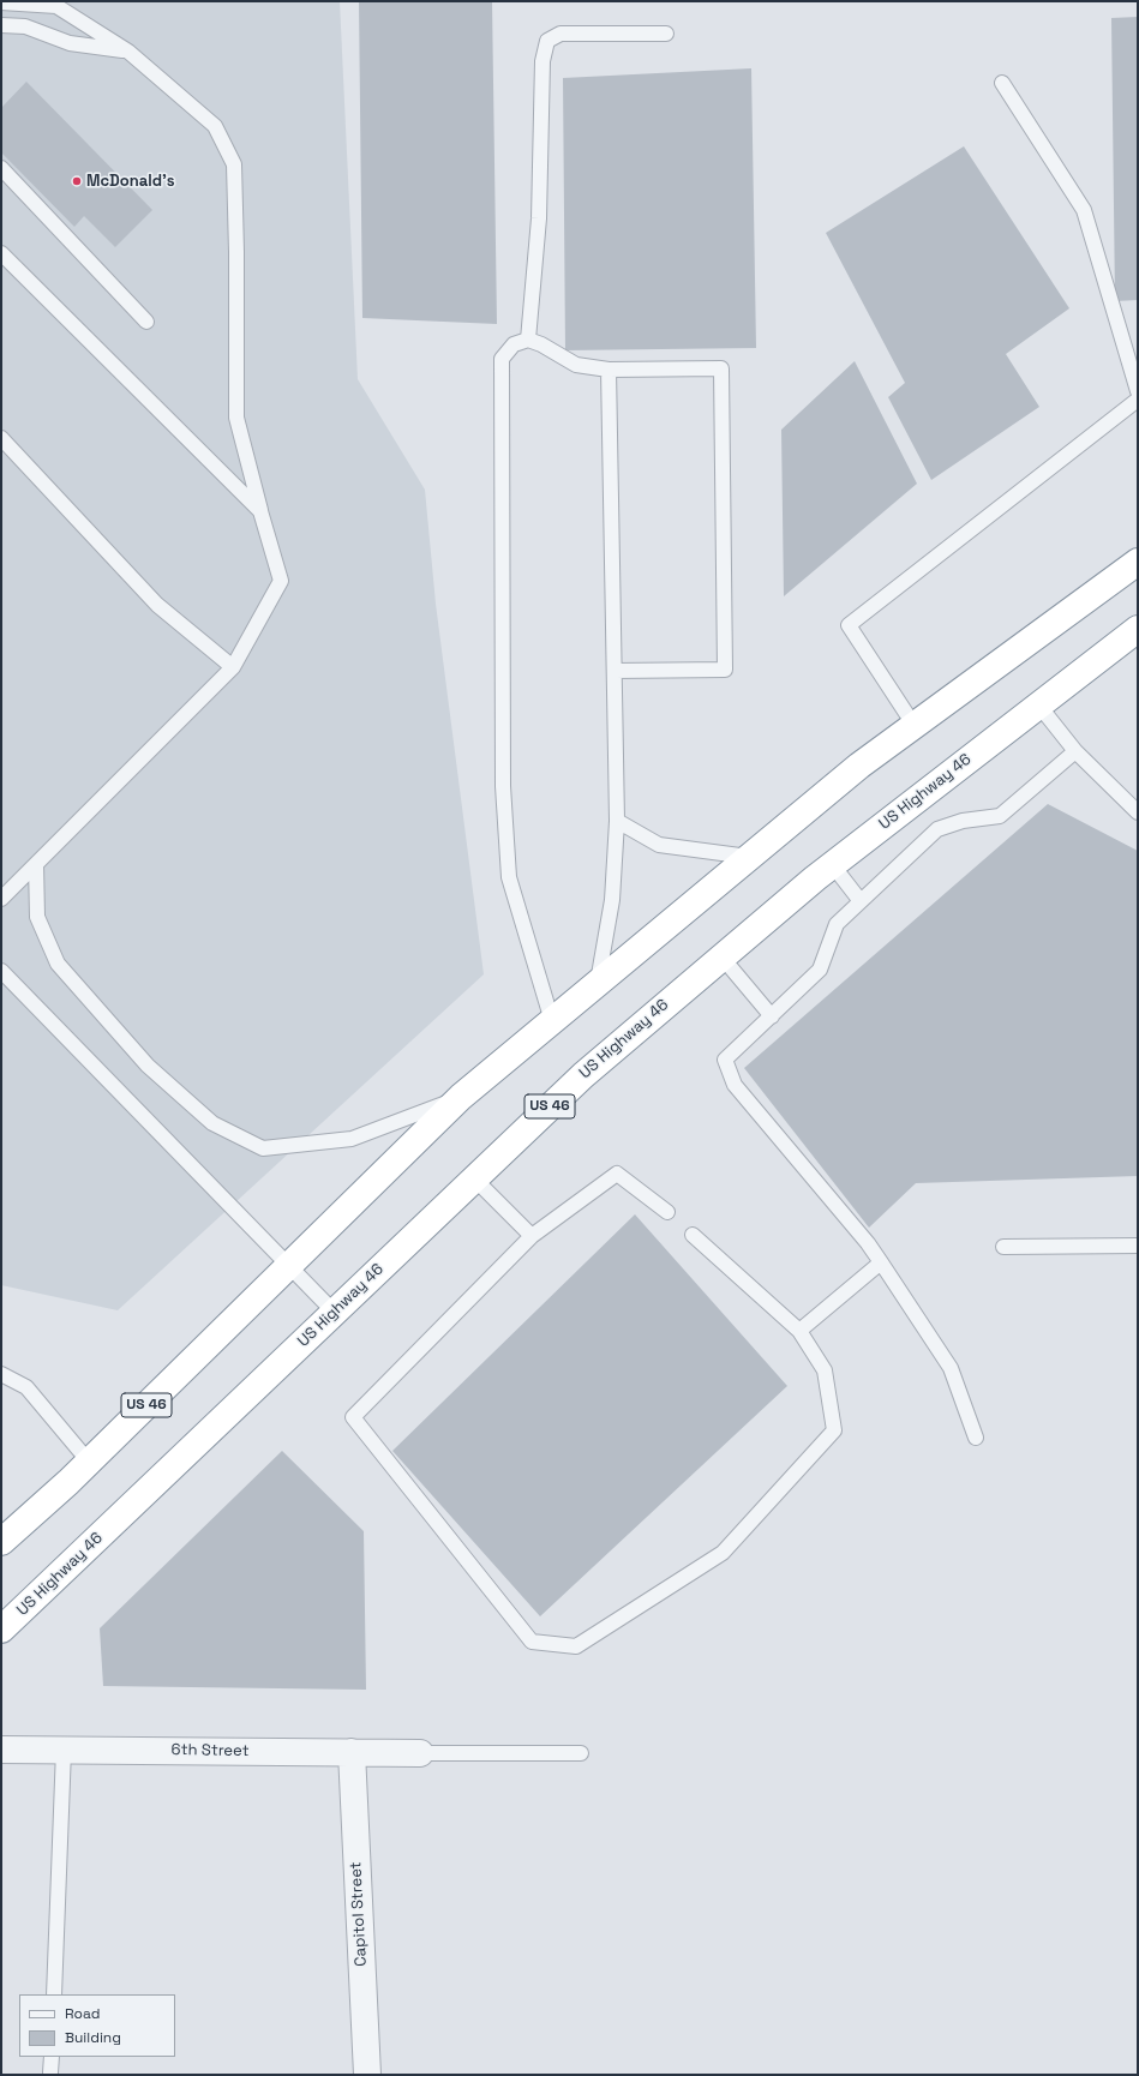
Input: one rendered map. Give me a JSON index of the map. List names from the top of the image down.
{
  "streets": {
    "highway": ["US Highway 46", "US 46"],
    "street": ["6th Street", "Capitol Street"]
  },
  "crossings": [
    ["6th Street", "Capitol Street"]
  ],
  "places": ["McDonald's"],
  "legend": ["Road", "Building"]
}
